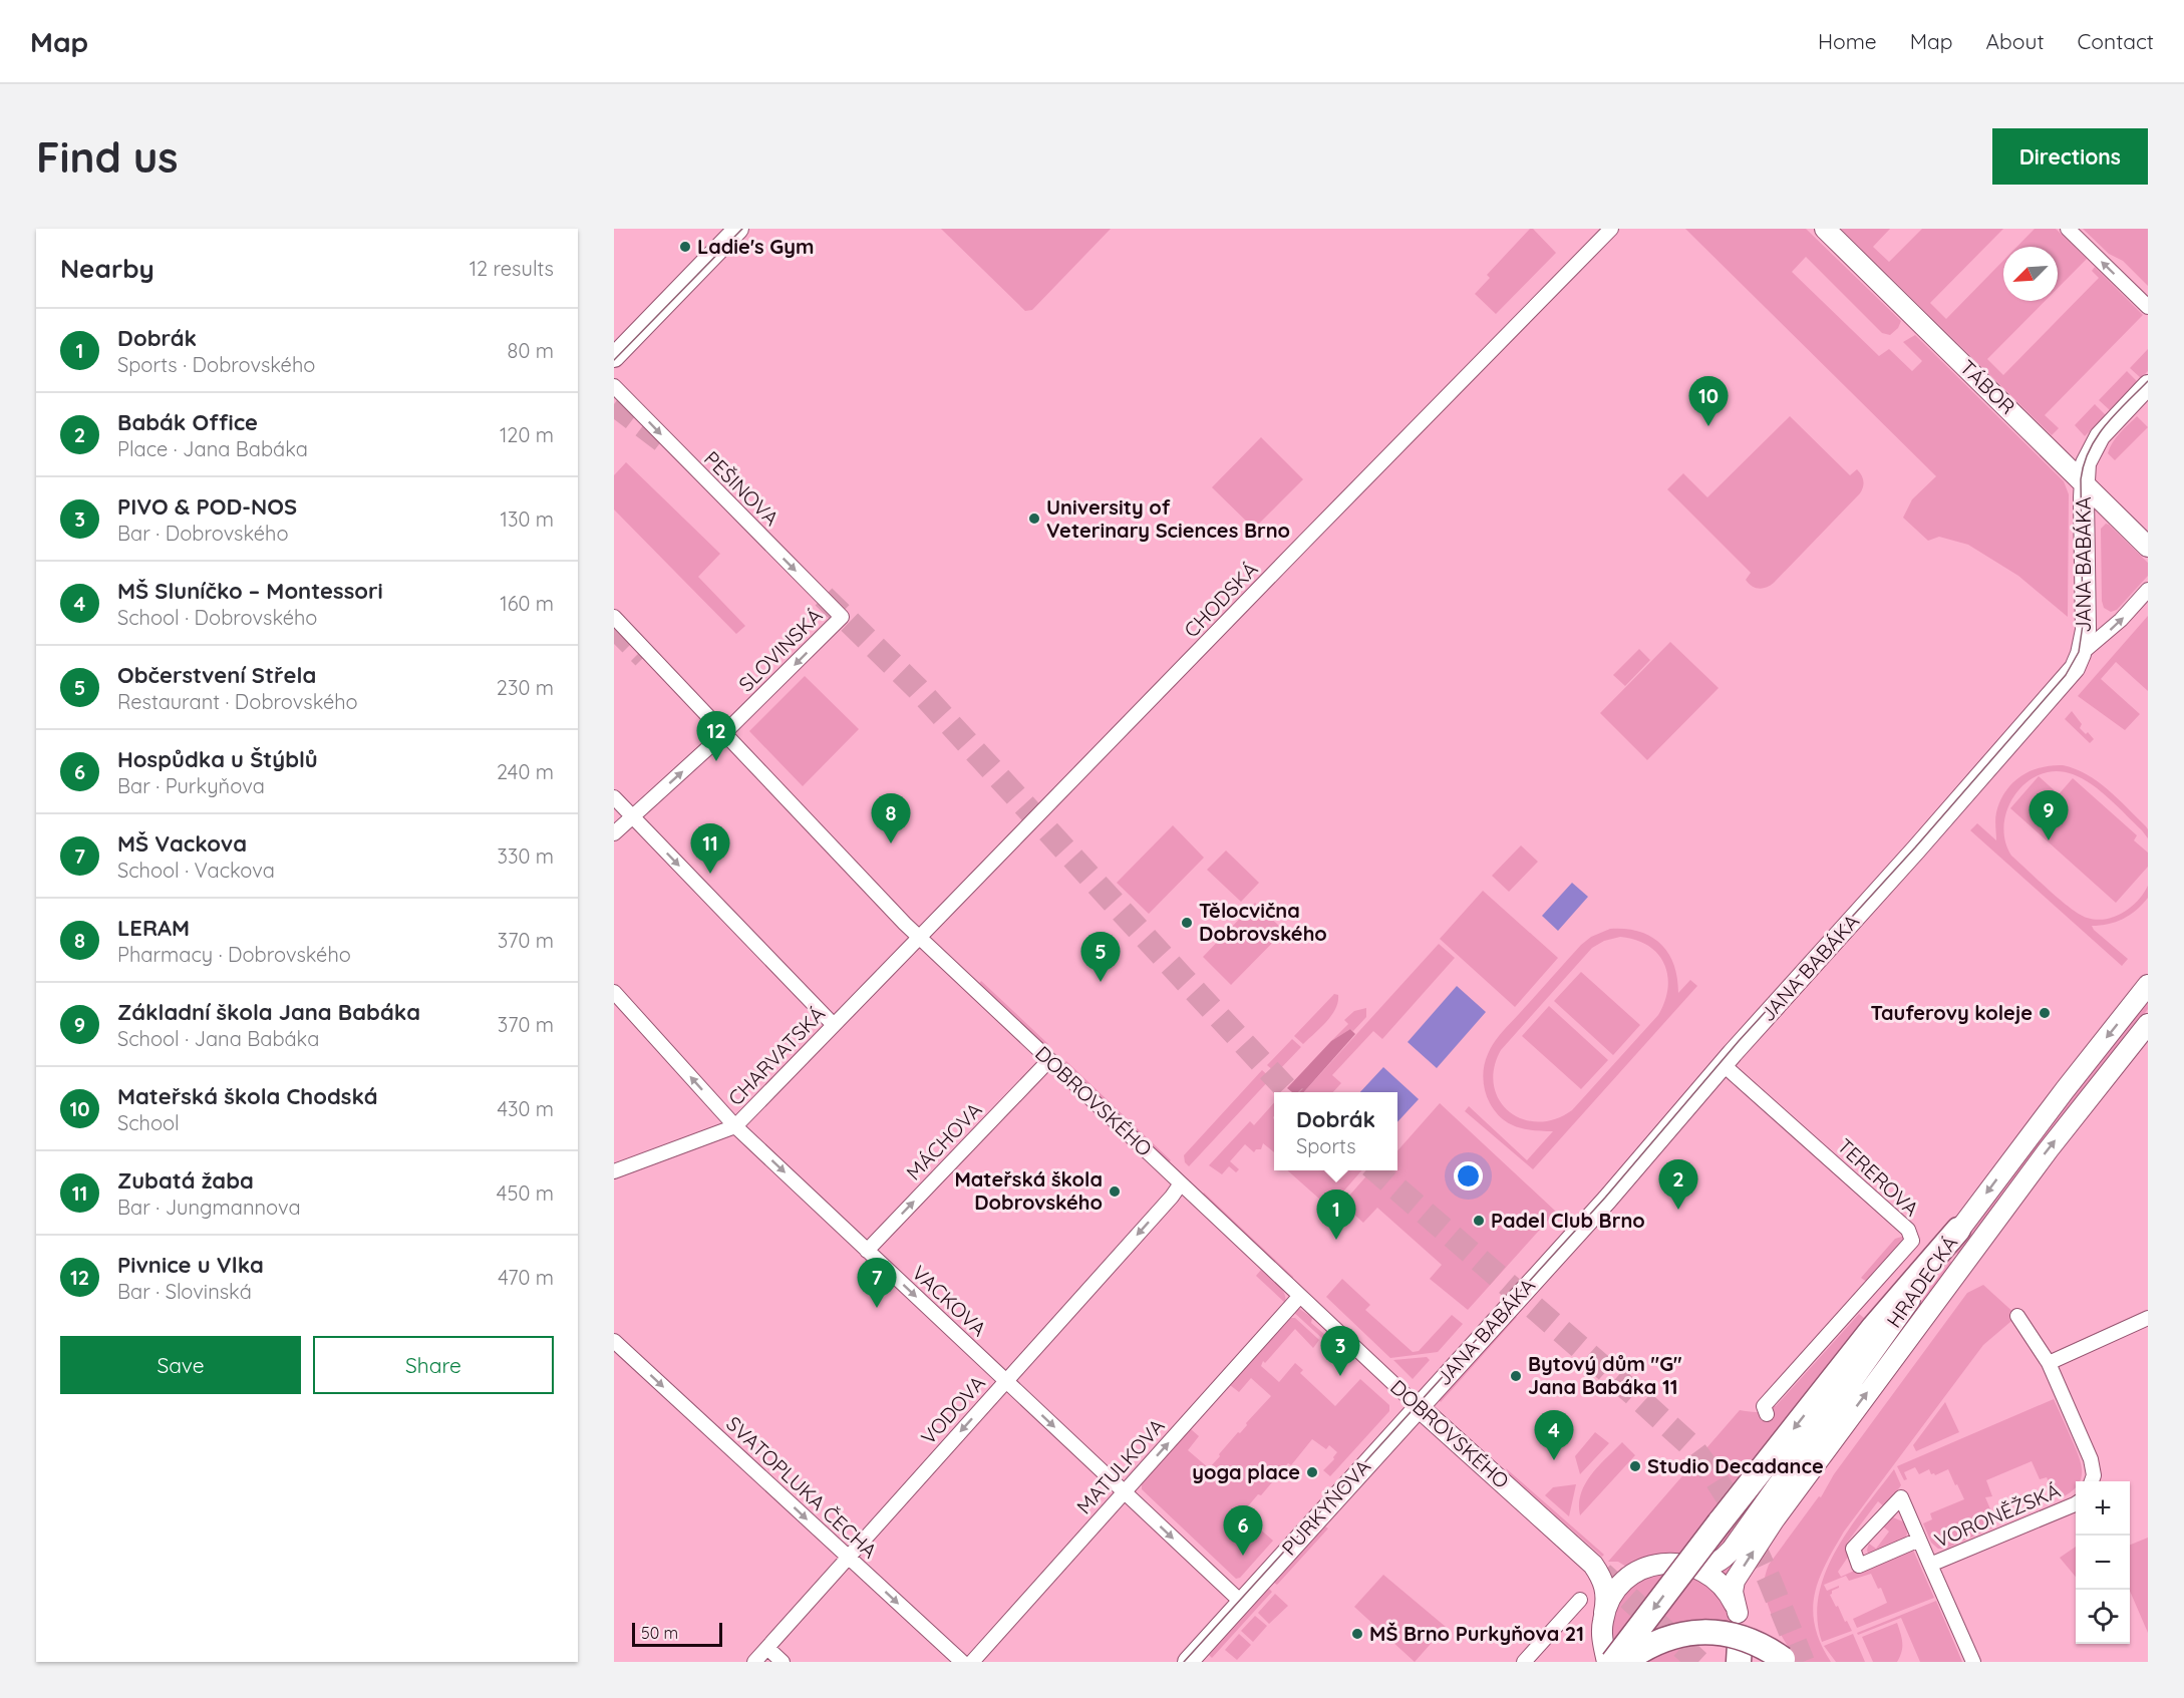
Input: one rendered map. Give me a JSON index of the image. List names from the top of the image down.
{
  "streets": {
    "street": [
      "TÁBOR",
      "PEŠINOVA",
      "JANA BABÁKA",
      "CHODSKÁ",
      "SLOVINSKÁ",
      "CHARVATSKÁ",
      "DOBROVSKÉHO",
      "MÁCHOVA",
      "TEREROVA",
      "HRADECKÁ",
      "VACKOVA",
      "VODOVA",
      "MATULKOVA",
      "SVATOPLUKA ČECHA",
      "PURKYŇOVA",
      "VORONĚŽSKÁ"
    ]
  },
  "crossings": [
    ["TÁBOR", "JANA BABÁKA"],
    ["PEŠINOVA", "SLOVINSKÁ"],
    ["JANA BABÁKA", "DOBROVSKÉHO"],
    ["JANA BABÁKA", "TEREROVA"],
    ["JANA BABÁKA", "PURKYŇOVA"],
    ["CHODSKÁ", "CHARVATSKÁ"],
    ["SLOVINSKÁ", "DOBROVSKÉHO"],
    ["CHARVATSKÁ", "DOBROVSKÉHO"],
    ["CHARVATSKÁ", "VACKOVA"],
    ["DOBROVSKÉHO", "MÁCHOVA"],
    ["DOBROVSKÉHO", "HRADECKÁ"],
    ["DOBROVSKÉHO", "VODOVA"],
    ["DOBROVSKÉHO", "MATULKOVA"],
    ["DOBROVSKÉHO", "PURKYŇOVA"],
    ["MÁCHOVA", "VACKOVA"],
    ["VACKOVA", "VODOVA"],
    ["VACKOVA", "MATULKOVA"],
    ["VACKOVA", "PURKYŇOVA"],
    ["VODOVA", "SVATOPLUKA ČECHA"]
  ],
  "one_way": [
    "PEŠINOVA",
    "MÁCHOVA",
    "VODOVA",
    "MATULKOVA",
    "SVATOPLUKA ČECHA"
  ],
  "places": [
    "Ladie's Gym",
    "University of Veterinary Sciences Brno",
    "Tělocvična Dobrovského",
    "Tauferovy koleje",
    "Mateřská škola Dobrovského",
    "Padel Club Brno",
    "Bytový dům \"G\" Jana Babáka 11",
    "Studio Decadance",
    "yoga place",
    "MŠ Brno Purkyňova 21"
  ],
  "scale_bar": "50 m",
  "north": "bottom left",
  "page": {
    "header": "Map",
    "nav": [
      "Home",
      "Map",
      "About",
      "Contact"
    ],
    "buttons": [
      "Directions",
      ["Save", "Share"]
    ],
    "title": "Find us",
    "heading": ["Nearby", "12 results"],
    "list": [
      {
        "mark": "1",
        "name": "Dobrák",
        "note": "Sports · Dobrovského",
        "value": "80 m"
      },
      {
        "mark": "2",
        "name": "Babák Office",
        "note": "Place · Jana Babáka",
        "value": "120 m"
      },
      {
        "mark": "3",
        "name": "PIVO & POD-NOS",
        "note": "Bar · Dobrovského",
        "value": "130 m"
      },
      {
        "mark": "4",
        "name": "MŠ Sluníčko – Montessori",
        "note": "School · Dobrovského",
        "value": "160 m"
      },
      {
        "mark": "5",
        "name": "Občerstvení Střela",
        "note": "Restaurant · Dobrovského",
        "value": "230 m"
      },
      {
        "mark": "6",
        "name": "Hospůdka u Štýblů",
        "note": "Bar · Purkyňova",
        "value": "240 m"
      },
      {
        "mark": "7",
        "name": "MŠ Vackova",
        "note": "School · Vackova",
        "value": "330 m"
      },
      {
        "mark": "8",
        "name": "LERAM",
        "note": "Pharmacy · Dobrovského",
        "value": "370 m"
      },
      {
        "mark": "9",
        "name": "Základní škola Jana Babáka",
        "note": "School · Jana Babáka",
        "value": "370 m"
      },
      {
        "mark": "10",
        "name": "Mateřská škola Chodská",
        "note": "School",
        "value": "430 m"
      },
      {
        "mark": "11",
        "name": "Zubatá žaba",
        "note": "Bar · Jungmannova",
        "value": "450 m"
      },
      {
        "mark": "12",
        "name": "Pivnice u Vlka",
        "note": "Bar · Slovinská",
        "value": "470 m"
      }
    ],
    "pins": [
      "10",
      "12",
      "9",
      "8",
      "11",
      "5",
      "2",
      "1",
      "7",
      "3",
      "4",
      "6"
    ],
    "popup": ["Dobrák", "Sports"],
    "map_buttons": ["+", "−"],
    "scale": "50 m"
  }
}
